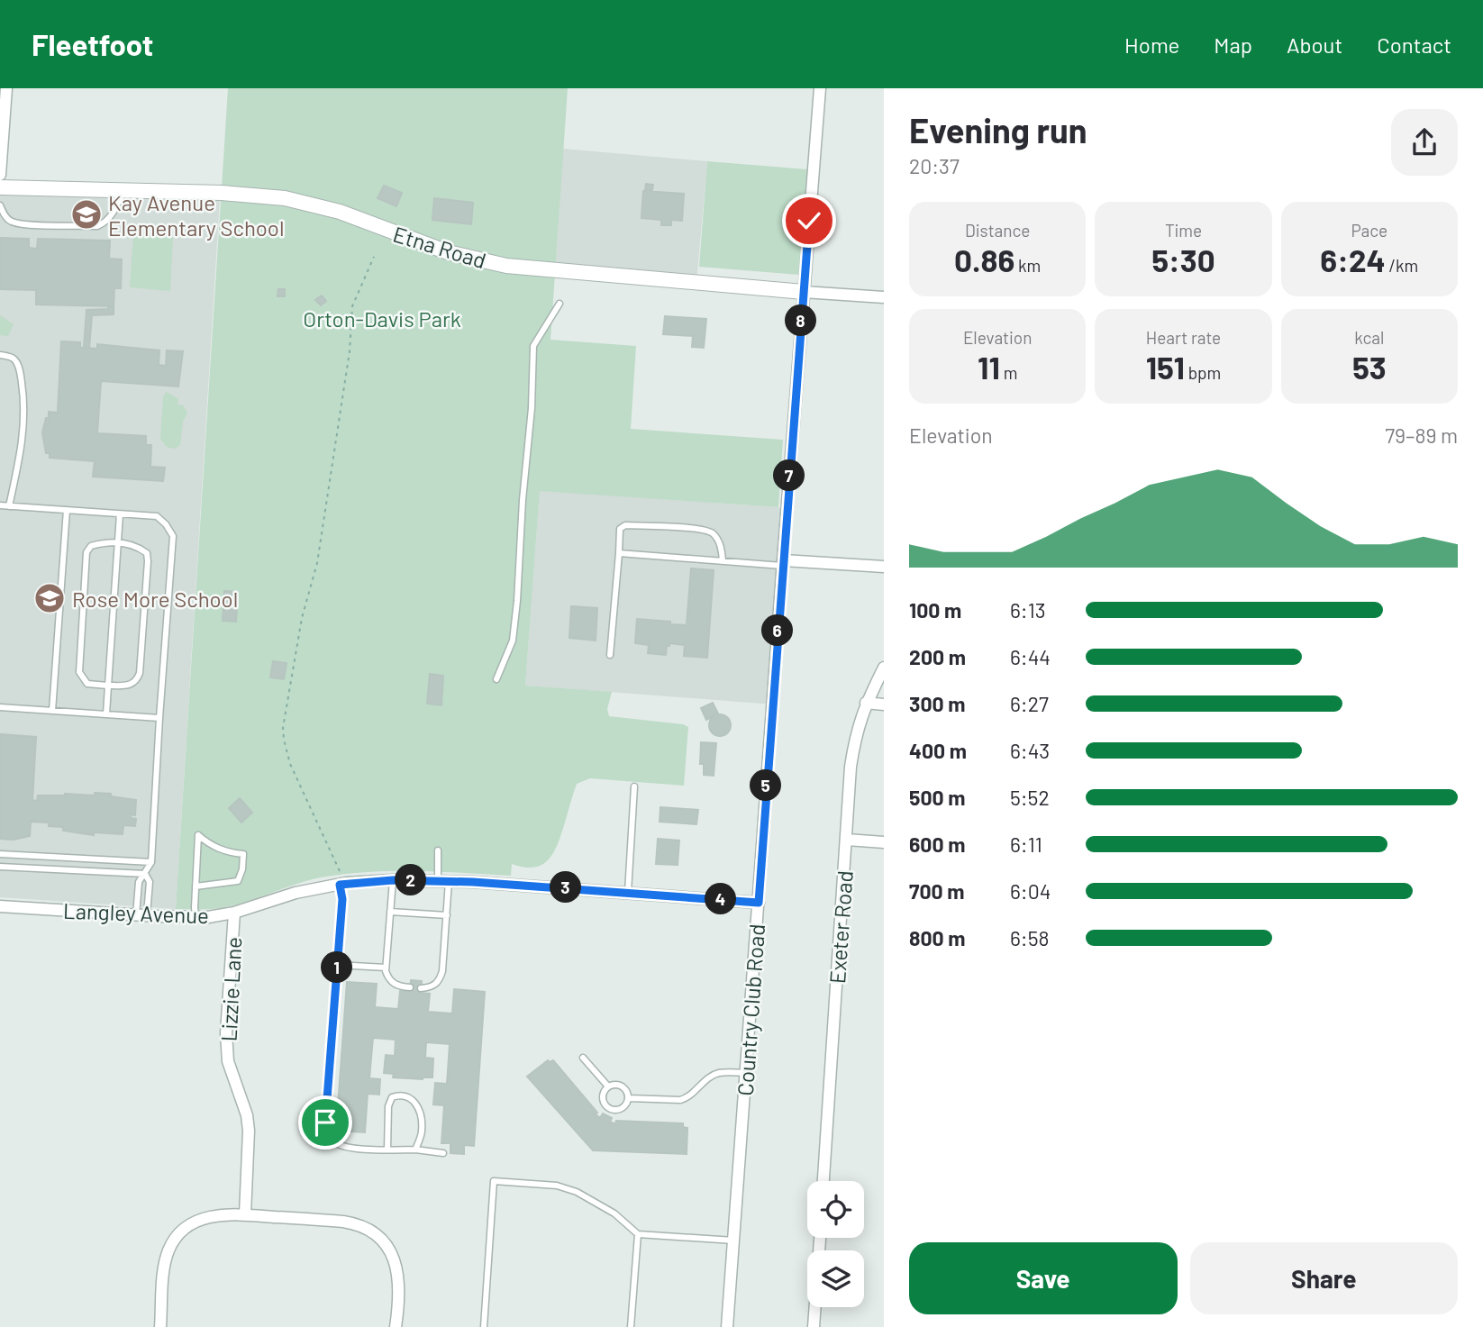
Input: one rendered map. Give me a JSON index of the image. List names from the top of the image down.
{
  "streets": {
    "street": [
      "Etna Road",
      "Langley Avenue",
      "Exeter Road",
      "Lizzie Lane",
      "Country Club Road"
    ]
  },
  "crossings": [
    ["Etna Road", "Country Club Road"],
    ["Langley Avenue", "Lizzie Lane"],
    ["Langley Avenue", "Country Club Road"]
  ],
  "parks": ["Orton-Davis Park"],
  "places": {
    "school or university": ["Kay Avenue Elementary School", "Rose More School"]
  },
  "page": {
    "header": "Fleetfoot",
    "nav": [
      "Home",
      "Map",
      "About",
      "Contact"
    ],
    "heading": ["Evening run", "20:37"],
    "stats": [
      ["Distance", "0.86 km"],
      ["Time", "5:30"],
      ["Pace", "6:24 /km"],
      ["Elevation", "11 m"],
      ["Heart rate", "151 bpm"],
      ["kcal", "53"]
    ],
    "pins": [
      "8",
      "7",
      "6",
      "5",
      "2",
      "3",
      "4",
      "1"
    ],
    "chart": ["Elevation", "79–89 m"],
    "list": [
      {
        "name": "100 m",
        "note": "6:13"
      },
      {
        "name": "200 m",
        "note": "6:44"
      },
      {
        "name": "300 m",
        "note": "6:27"
      },
      {
        "name": "400 m",
        "note": "6:43"
      },
      {
        "name": "500 m",
        "note": "5:52"
      },
      {
        "name": "600 m",
        "note": "6:11"
      },
      {
        "name": "700 m",
        "note": "6:04"
      },
      {
        "name": "800 m",
        "note": "6:58"
      }
    ],
    "buttons": ["Save", "Share"]
  }
}
